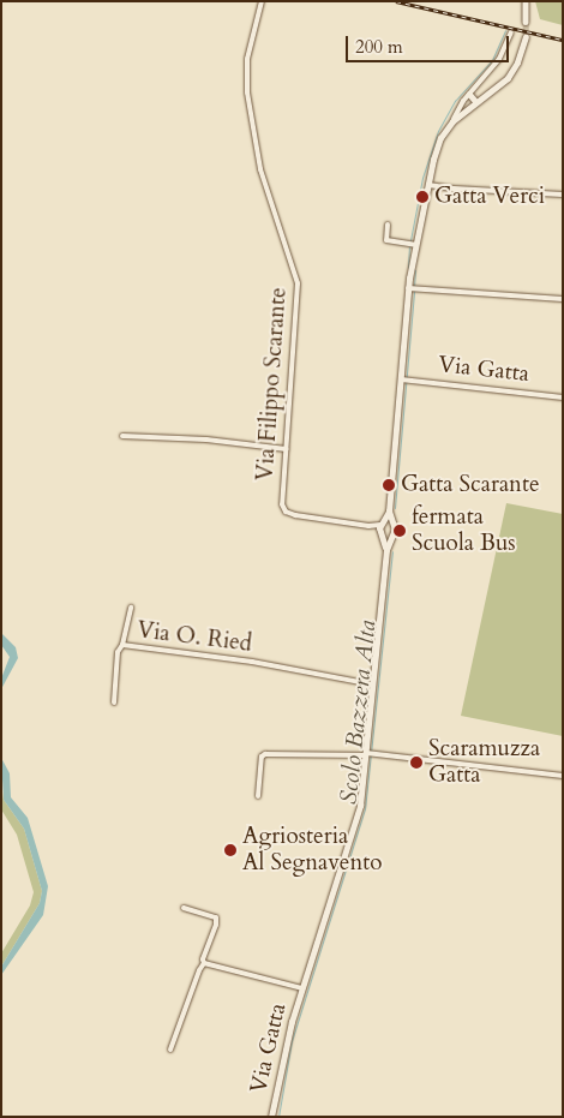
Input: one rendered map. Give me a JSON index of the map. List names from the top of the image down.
{
  "streets": {
    "street": ["Via Gatta", "Via Filippo Scarante", "Via O. Ried"]
  },
  "crossings": [
    ["Via Gatta", "Via Filippo Scarante"],
    ["Via Gatta", "Via O. Ried"]
  ],
  "water": ["Scolo Bazzera Alta"],
  "places": [
    "Gatta Verci",
    "Gatta Scarante",
    "fermata Scuola Bus",
    "Scaramuzza Gatta",
    "Agriosteria Al Segnavento"
  ],
  "scale_bar": "200 m"
}
